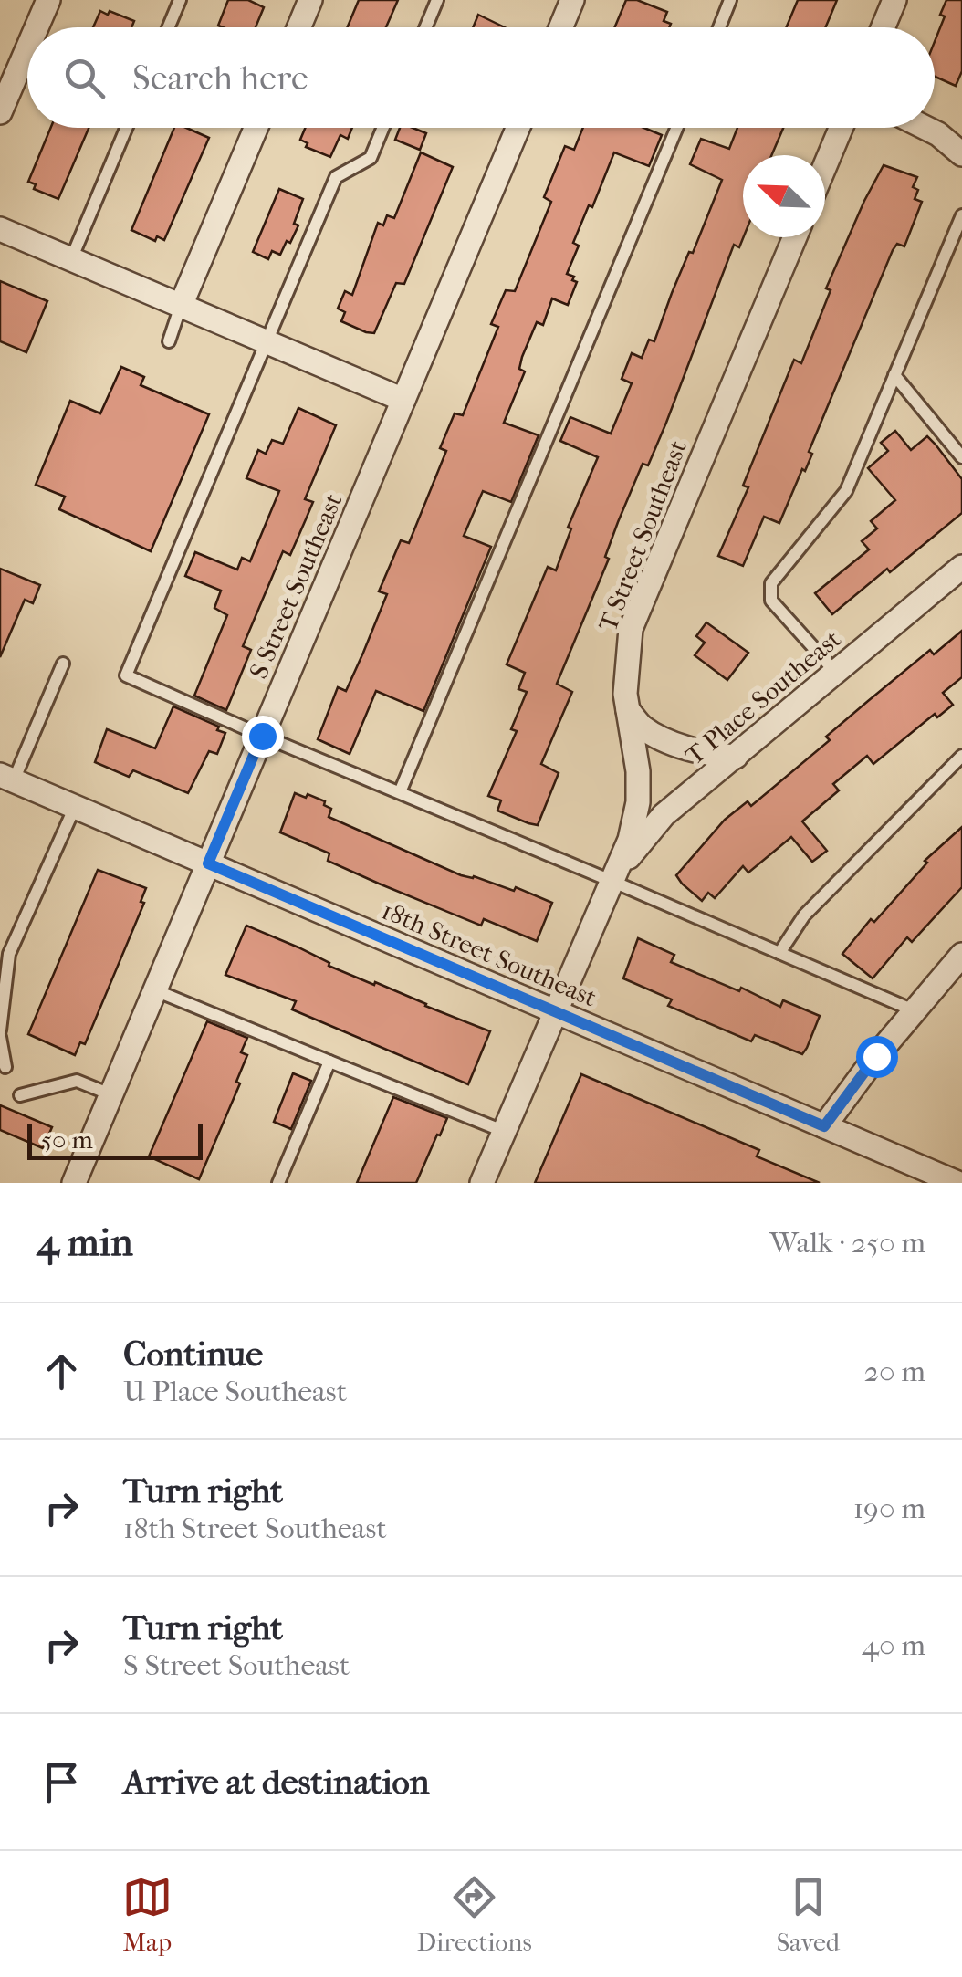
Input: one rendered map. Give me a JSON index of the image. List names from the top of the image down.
{
  "streets": {
    "street": [
      "T Street Southeast",
      "S Street Southeast",
      "T Place Southeast",
      "18th Street Southeast"
    ]
  },
  "crossings": [
    ["T Street Southeast", "T Place Southeast"],
    ["T Street Southeast", "18th Street Southeast"],
    ["S Street Southeast", "18th Street Southeast"]
  ],
  "scale_bar": "50 m",
  "north": "top left",
  "page": {
    "search": "Search here",
    "scale": "50 m",
    "heading": ["4 min", "Walk · 250 m"],
    "list": [
      ["Continue", "U Place Southeast", "20 m"],
      ["Turn right", "18th Street Southeast", "190 m"],
      ["Turn right", "S Street Southeast", "40 m"],
      "Arrive at destination"
    ],
    "nav": ["Map", "Directions", "Saved"]
  }
}
